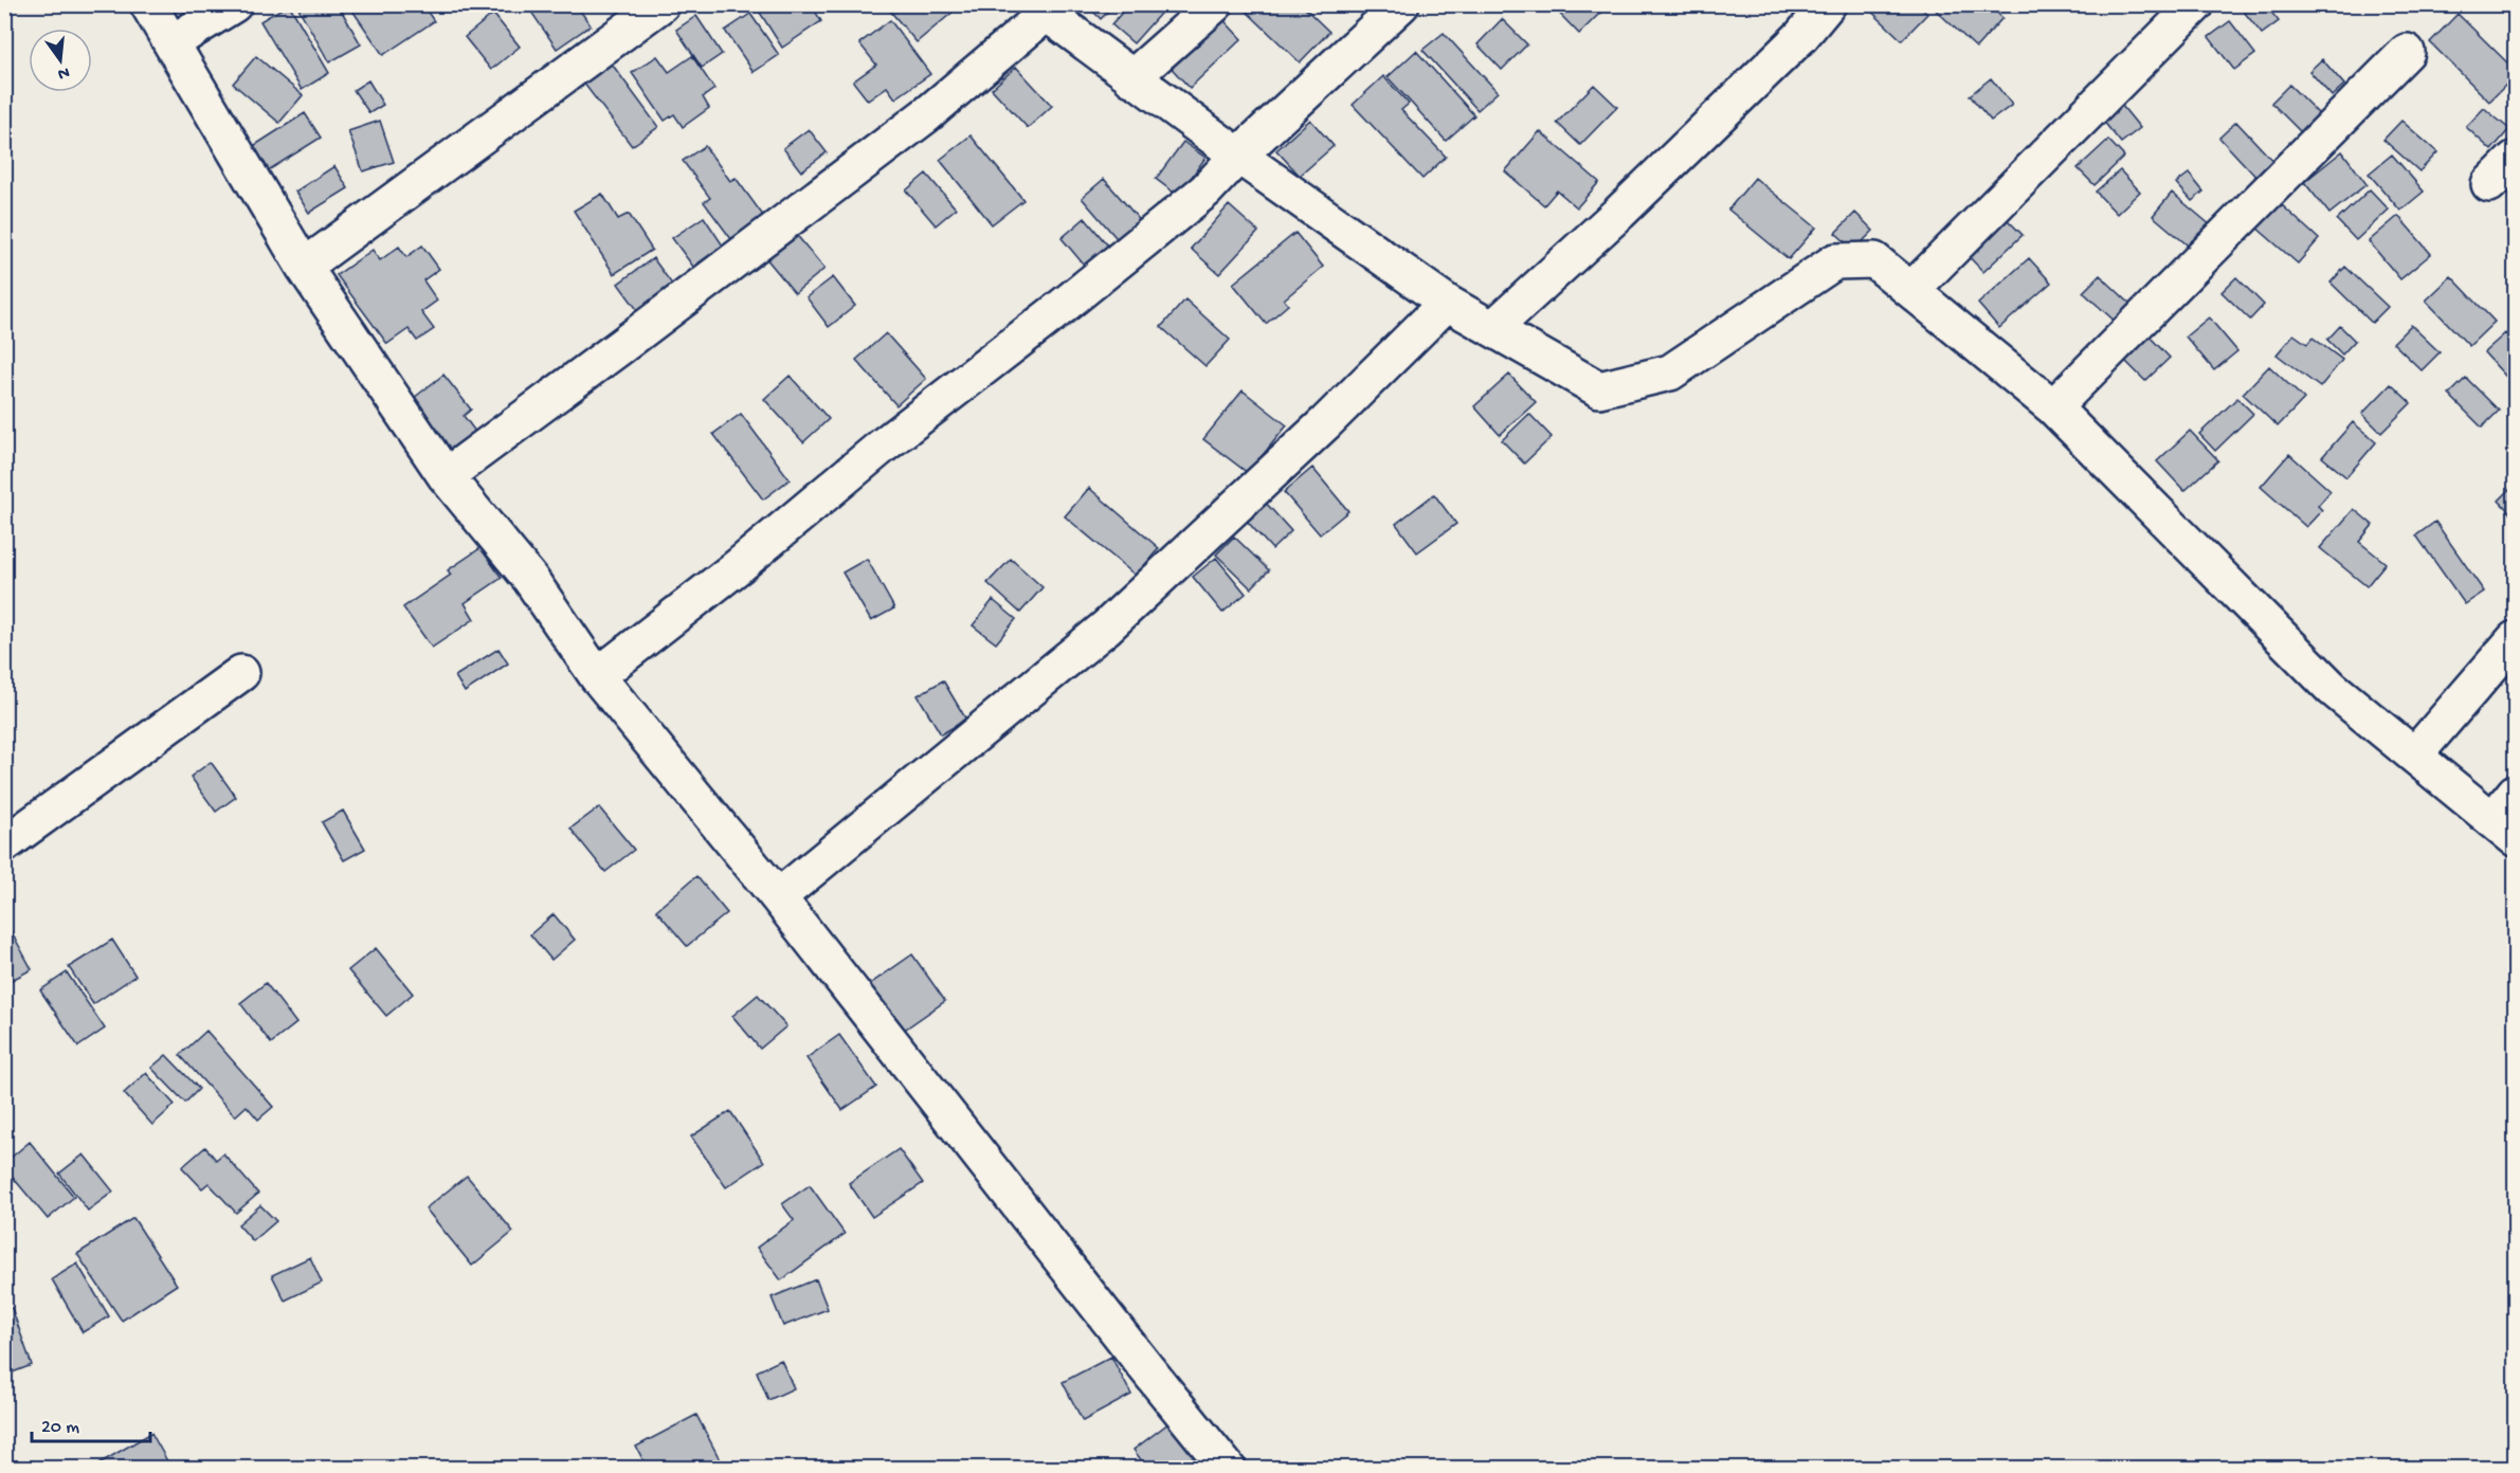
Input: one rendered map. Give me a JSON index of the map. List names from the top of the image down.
{
  "scale_bar": "20 m",
  "north": "bottom"
}
